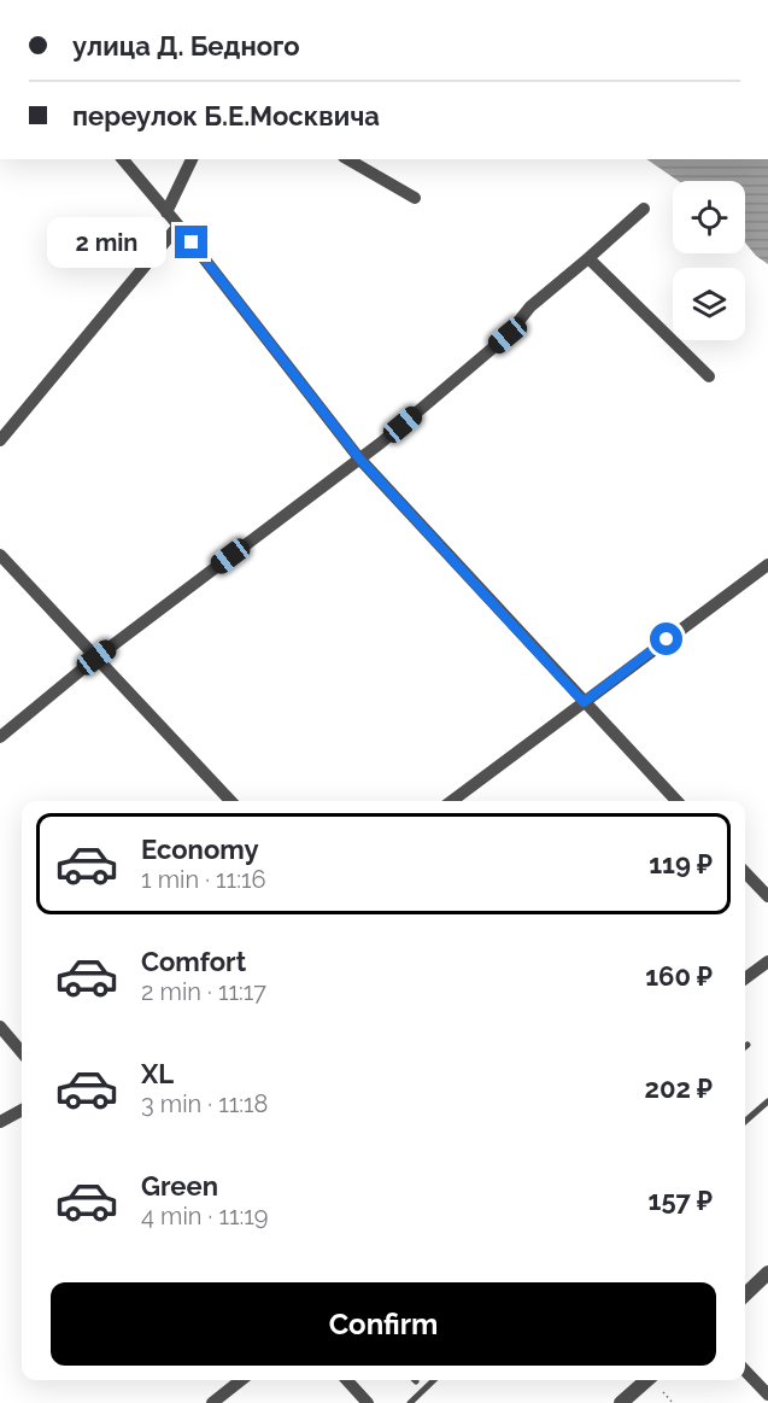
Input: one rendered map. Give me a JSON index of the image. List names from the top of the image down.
{
  "page": {
    "banner": ["улица Д. Бедного", "переулок Б.Е.Москвича"],
    "bubble": "2 min",
    "list": [
      {
        "name": "Economy",
        "note": "1 min · 11:16",
        "value": "119 ₽"
      },
      {
        "name": "Comfort",
        "note": "2 min · 11:17",
        "value": "160 ₽"
      },
      {
        "name": "XL",
        "note": "3 min · 11:18",
        "value": "202 ₽"
      },
      {
        "name": "Green",
        "note": "4 min · 11:19",
        "value": "157 ₽"
      }
    ],
    "buttons": "Confirm"
  }
}
